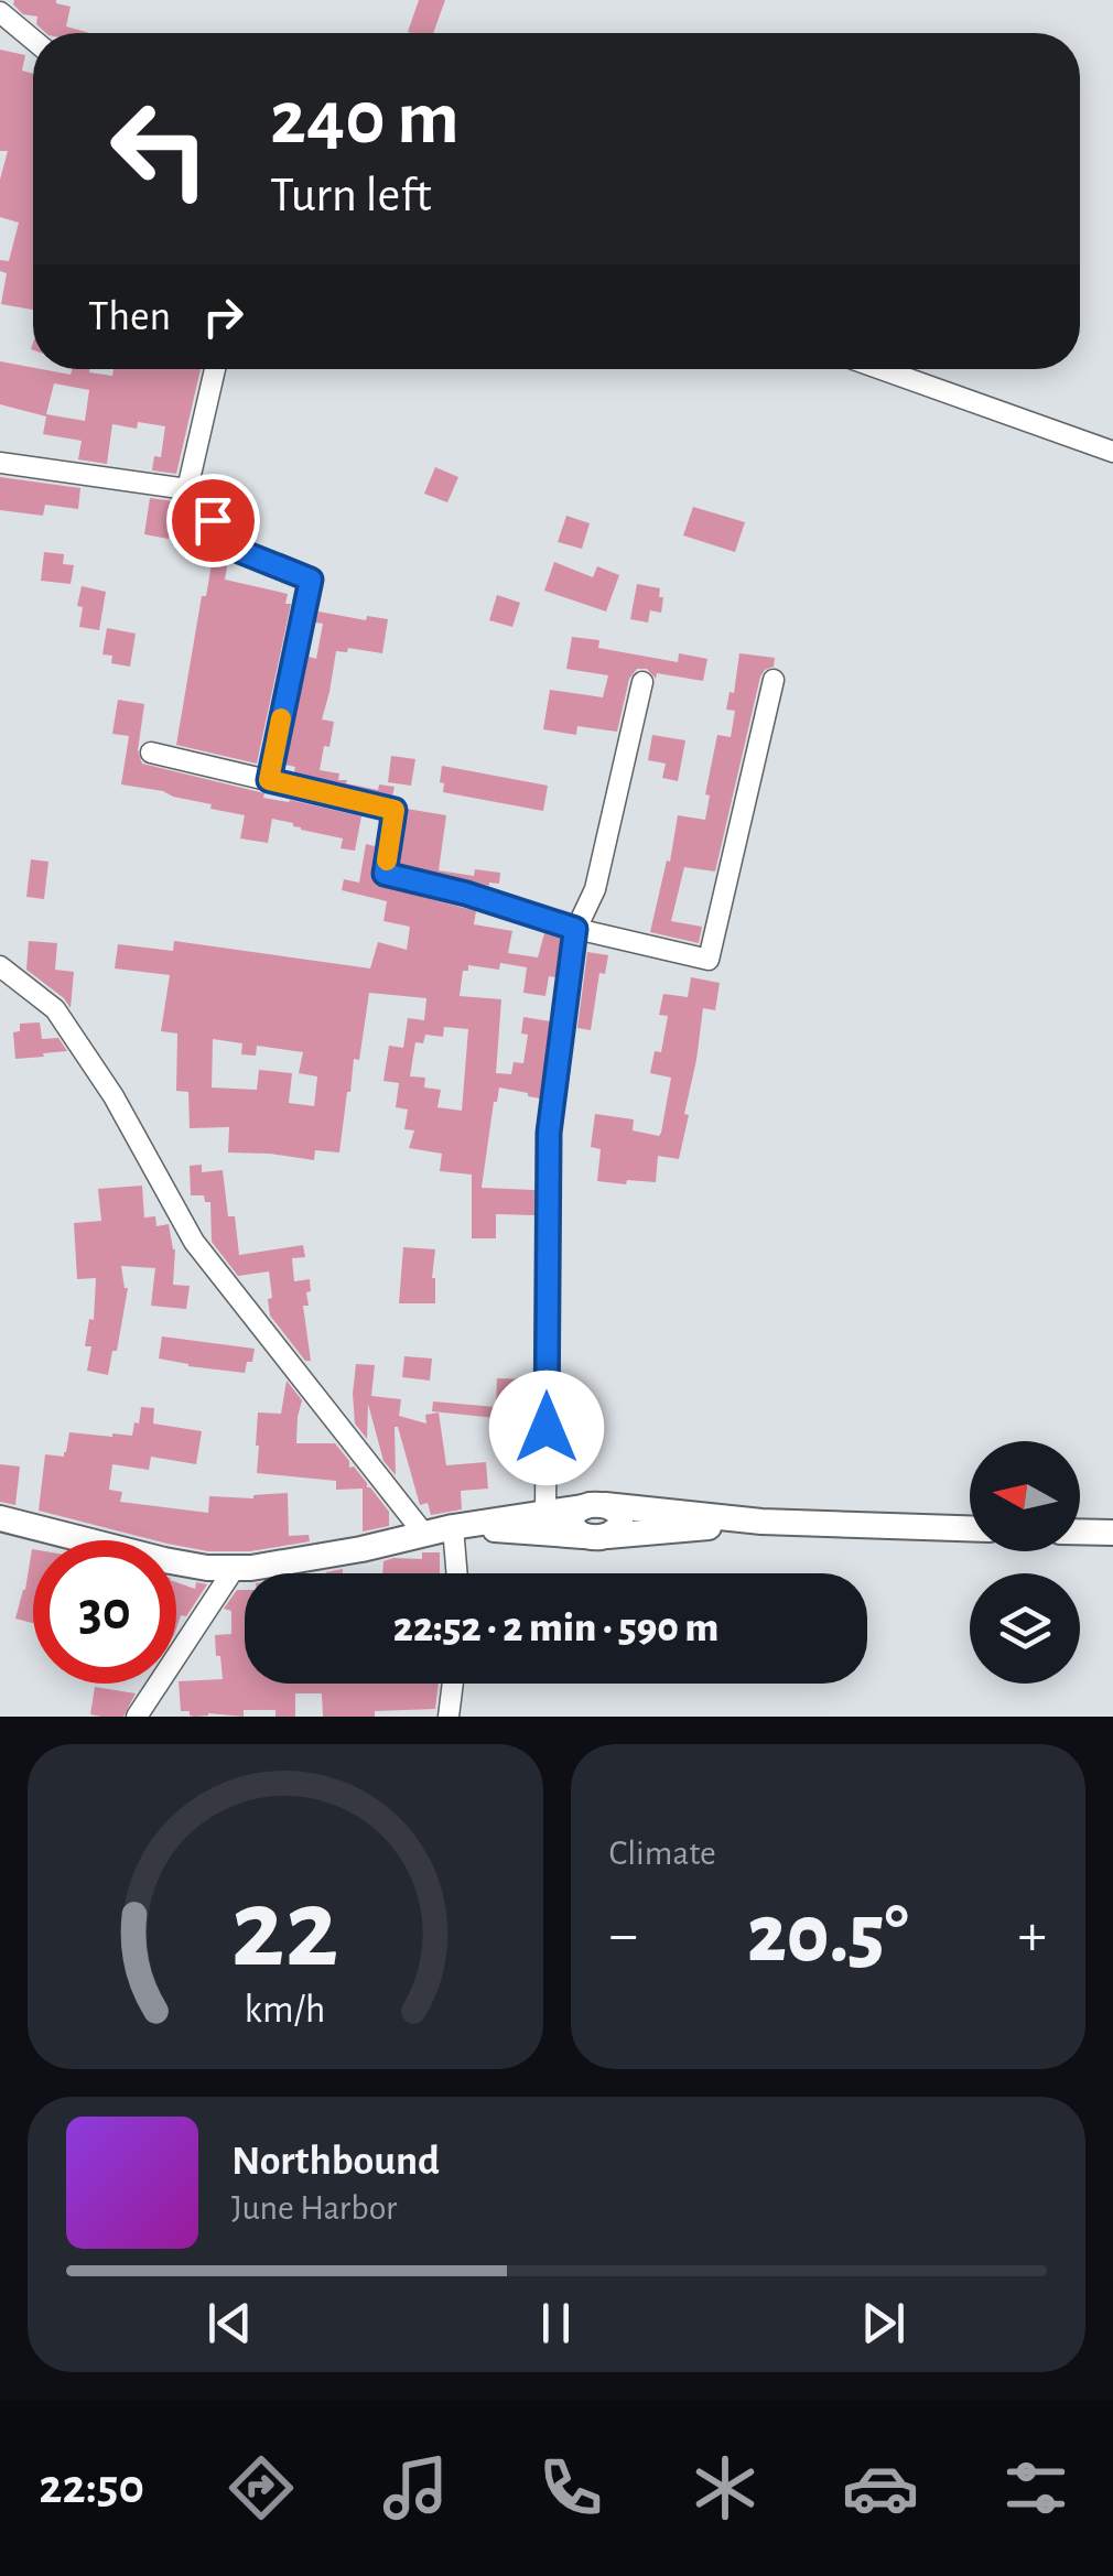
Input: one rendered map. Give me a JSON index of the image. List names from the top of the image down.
{
  "north": "left",
  "page": {
    "turn": ["240 m", "Turn left"],
    "then": "Then",
    "limit": "30",
    "trip": "22:52 · 2 min · 590 m",
    "tile": "Climate",
    "heat": ["−", "20.5°", "+"],
    "song": ["Northbound", "June Harbor"],
    "tabs": "22:50",
    "gauge": ["22", "km/h"]
  }
}
